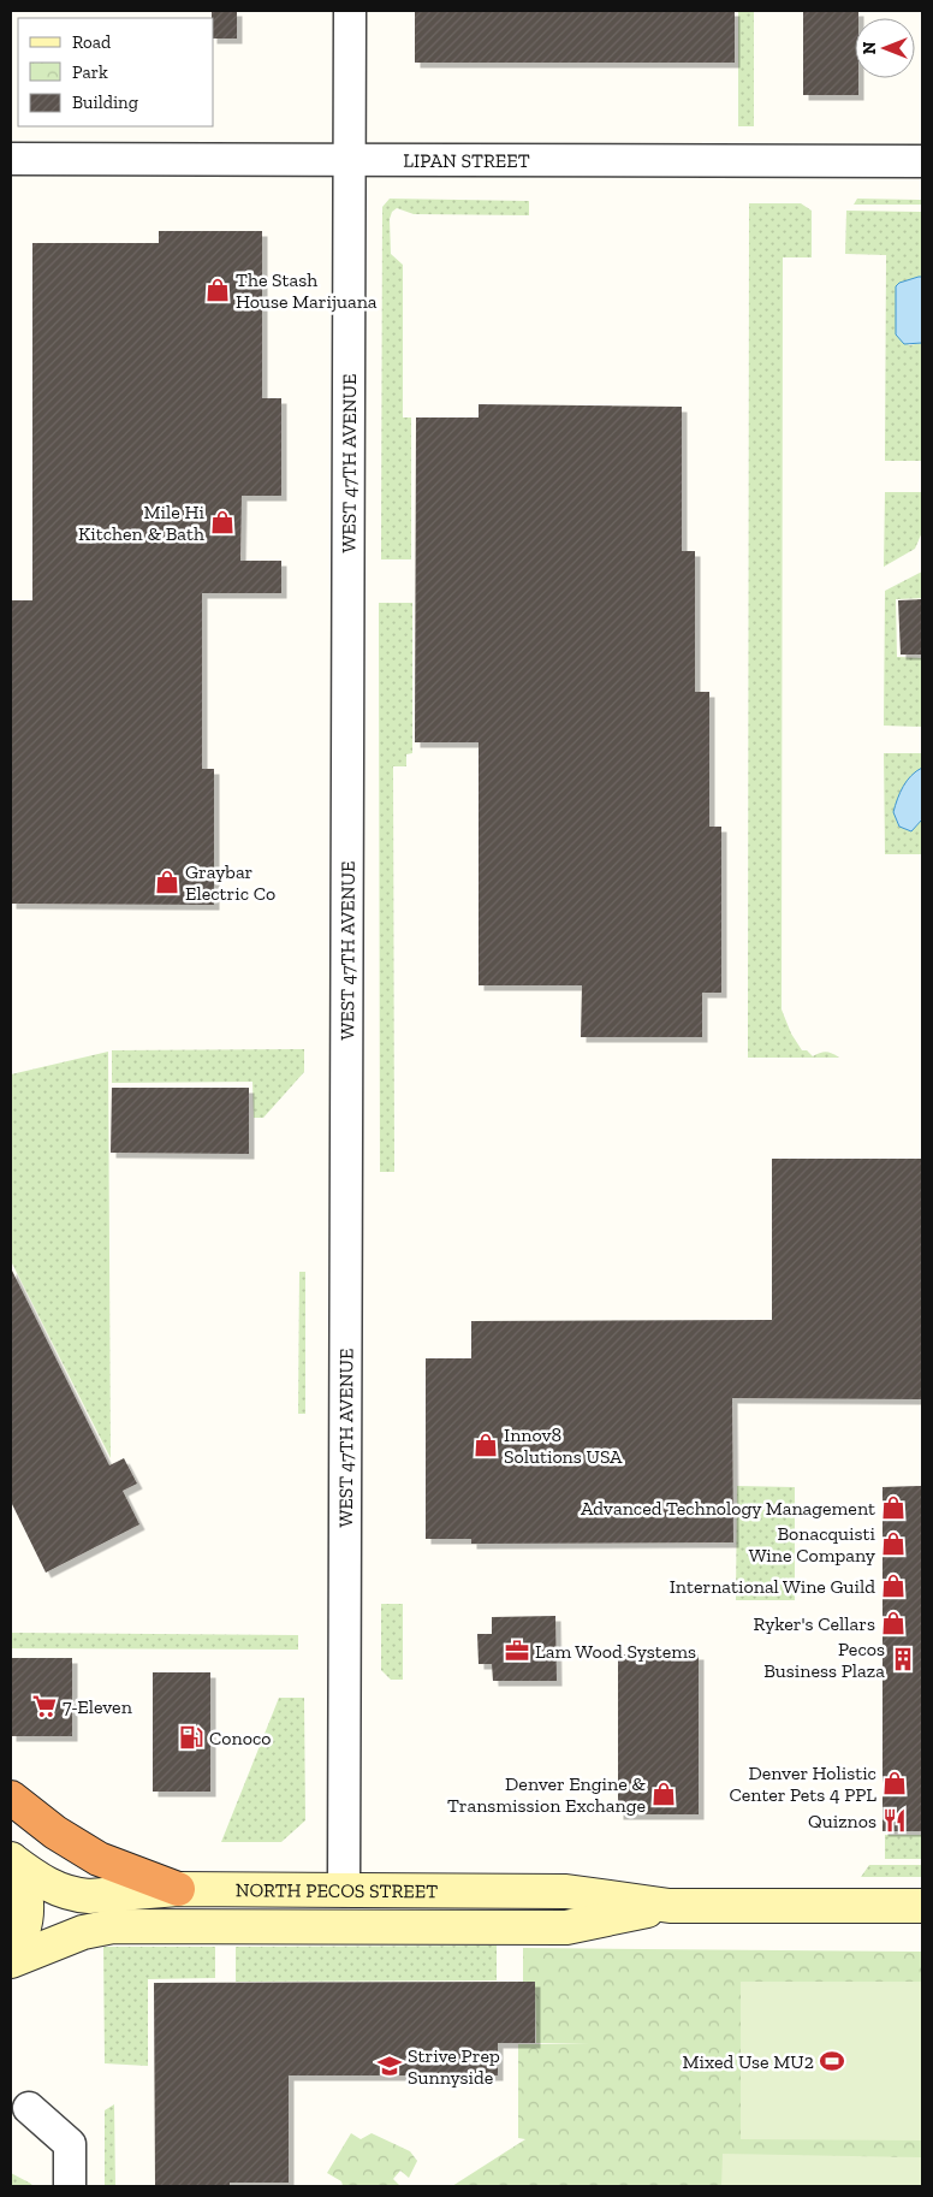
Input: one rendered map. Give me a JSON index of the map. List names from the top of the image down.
{
  "streets": {
    "main road": ["NORTH PECOS STREET"],
    "street": ["LIPAN STREET", "WEST 47TH AVENUE"]
  },
  "crossings": [
    ["LIPAN STREET", "WEST 47TH AVENUE"],
    ["WEST 47TH AVENUE", "NORTH PECOS STREET"]
  ],
  "places": {
    "shop": [
      "The Stash House Marijuana",
      "Mile Hi Kitchen & Bath",
      "Graybar Electric Co",
      "Innov8 Solutions USA",
      "Advanced Technology Management",
      "Bonacquisti Wine Company",
      "International Wine Guild",
      "Ryker's Cellars",
      "Denver Holistic Center Pets 4 PPL",
      "Denver Engine & Transmission Exchange"
    ],
    "office": ["Lam Wood Systems"],
    "building": ["Pecos Business Plaza"],
    "supermarket": ["7-Eleven"],
    "fuel station": ["Conoco"],
    "restaurant": ["Quiznos"],
    "sports": ["Mixed Use MU2"],
    "school or university": ["Strive Prep Sunnyside"]
  },
  "legend": ["Road", "Park", "Building"],
  "north": "left"
}
